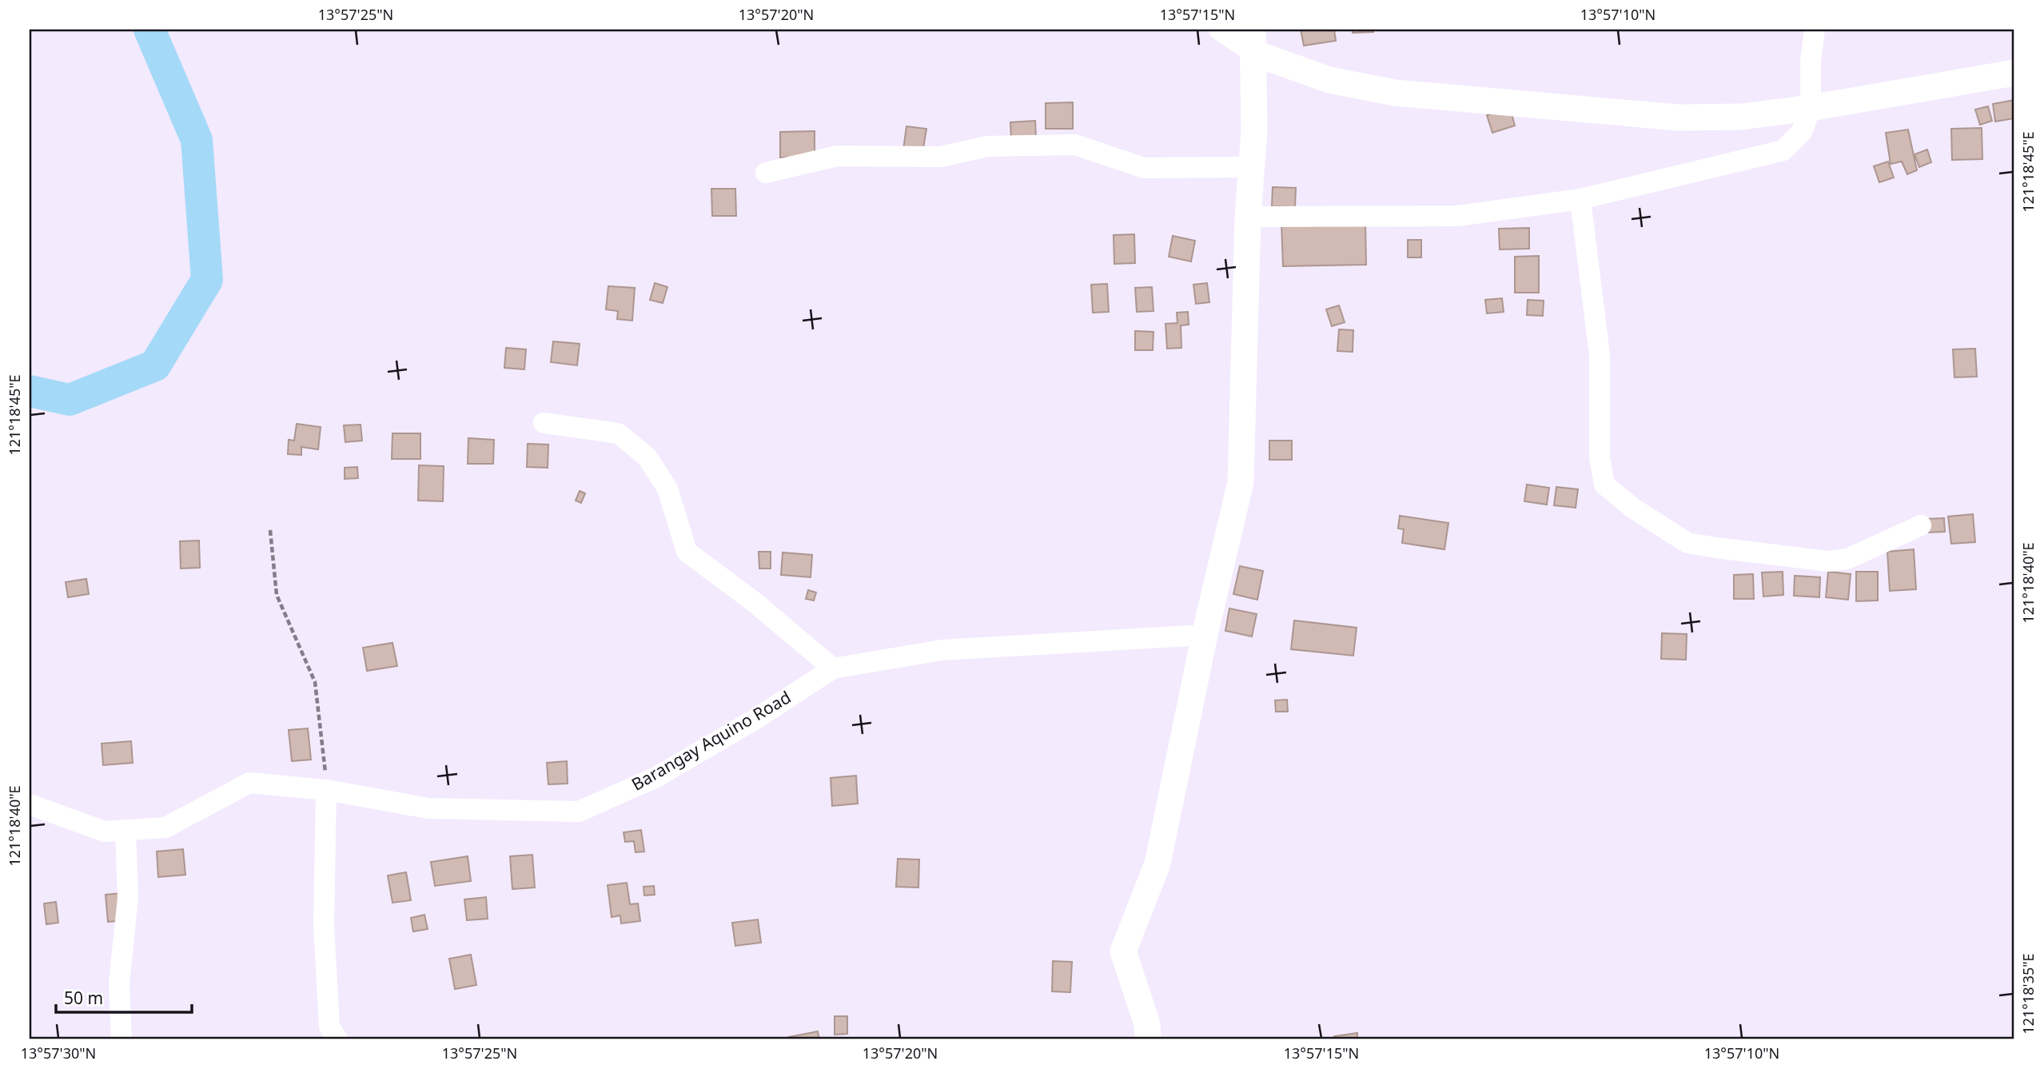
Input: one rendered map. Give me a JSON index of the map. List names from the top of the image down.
{
  "streets": {
    "street": ["Barangay Aquino Road"]
  },
  "scale_bar": "50 m",
  "coordinates": [
    "13°57'25\"N",
    "13°57'20\"N",
    "13°57'15\"N",
    "13°57'10\"N",
    "121°18'45\"E",
    "121°18'40\"E",
    "121°18'35\"E",
    "13°57'30\"N"
  ]
}
